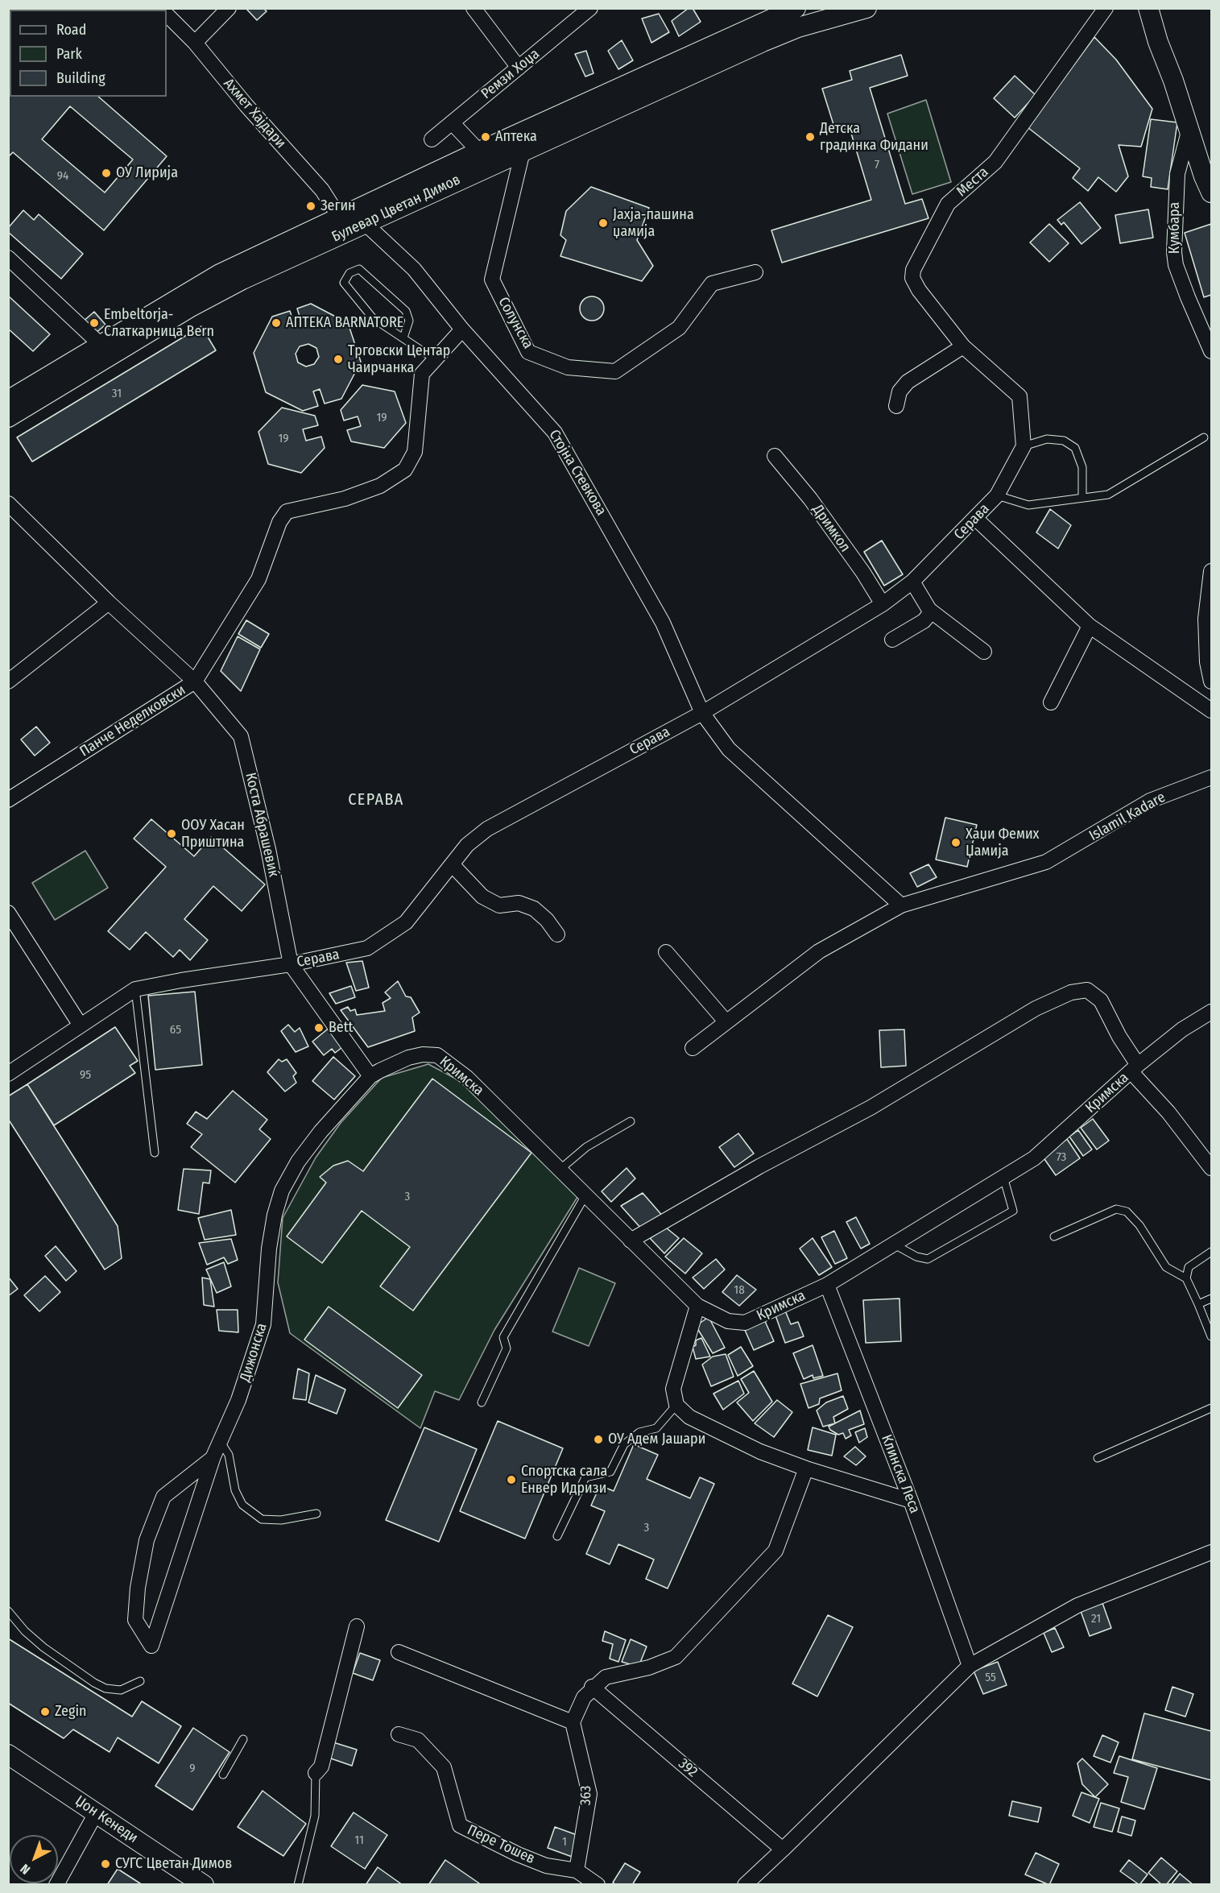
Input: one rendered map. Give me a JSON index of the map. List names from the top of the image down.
{
  "streets": {
    "street": [
      "Ремзи Хоџа",
      "Ахмет Хајдари",
      "Места",
      "Булевар Цветан Димов",
      "Кумбара",
      "Солунска",
      "Стојна Стевкова",
      "Серава",
      "Дримкол",
      "Панче Неделковски",
      "Islamil Kadare",
      "Коста Абрашевиќ",
      "Кримска",
      "Дижонска",
      "Клинска Леса",
      "392",
      "363",
      "Џон Кенеди",
      "Пере Тошев"
    ]
  },
  "crossings": [
    ["Ахмет Хајдари", "Булевар Цветан Димов"],
    ["Места", "Серава"],
    ["Булевар Цветан Димов", "Солунска"],
    ["Булевар Цветан Димов", "Стојна Стевкова"],
    ["Стојна Стевкова", "Серава"],
    ["Стојна Стевкова", "Панче Неделковски"],
    ["Стојна Стевкова", "Islamil Kadare"],
    ["Серава", "Дримкол"],
    ["Серава", "Коста Абрашевиќ"],
    ["Панче Неделковски", "Коста Абрашевиќ"],
    ["Коста Абрашевиќ", "Кримска"],
    ["Коста Абрашевиќ", "Дижонска"],
    ["Кримска", "Дижонска"],
    ["Кримска", "Клинска Леса"],
    ["363", "Пере Тошев"]
  ],
  "districts": ["СЕРАВА"],
  "places": [
    "Аптека",
    "Детска градинка Фидани",
    "ОУ Лирија",
    "Зегин",
    "Јахја-пашина џамија",
    "Embeltorja- Слаткарница Bern",
    "АПТЕКА BARNATORE",
    "Трговски Центар Чаирчанка",
    "ООУ Хасан Приштина",
    "Хаџи Фемих Џамија",
    "Bett",
    "ОУ Адем Јашари",
    "Спортска сала Енвер Идризи",
    "Zegin",
    "СУГС Цветан Димов"
  ],
  "house_numbers": [
    "7",
    "94",
    "31",
    "19",
    "19",
    "65",
    "95",
    "73",
    "3",
    "18",
    "3",
    "21",
    "55",
    "9",
    "11",
    "1"
  ],
  "legend": ["Road", "Park", "Building"],
  "north": "bottom left"
}
